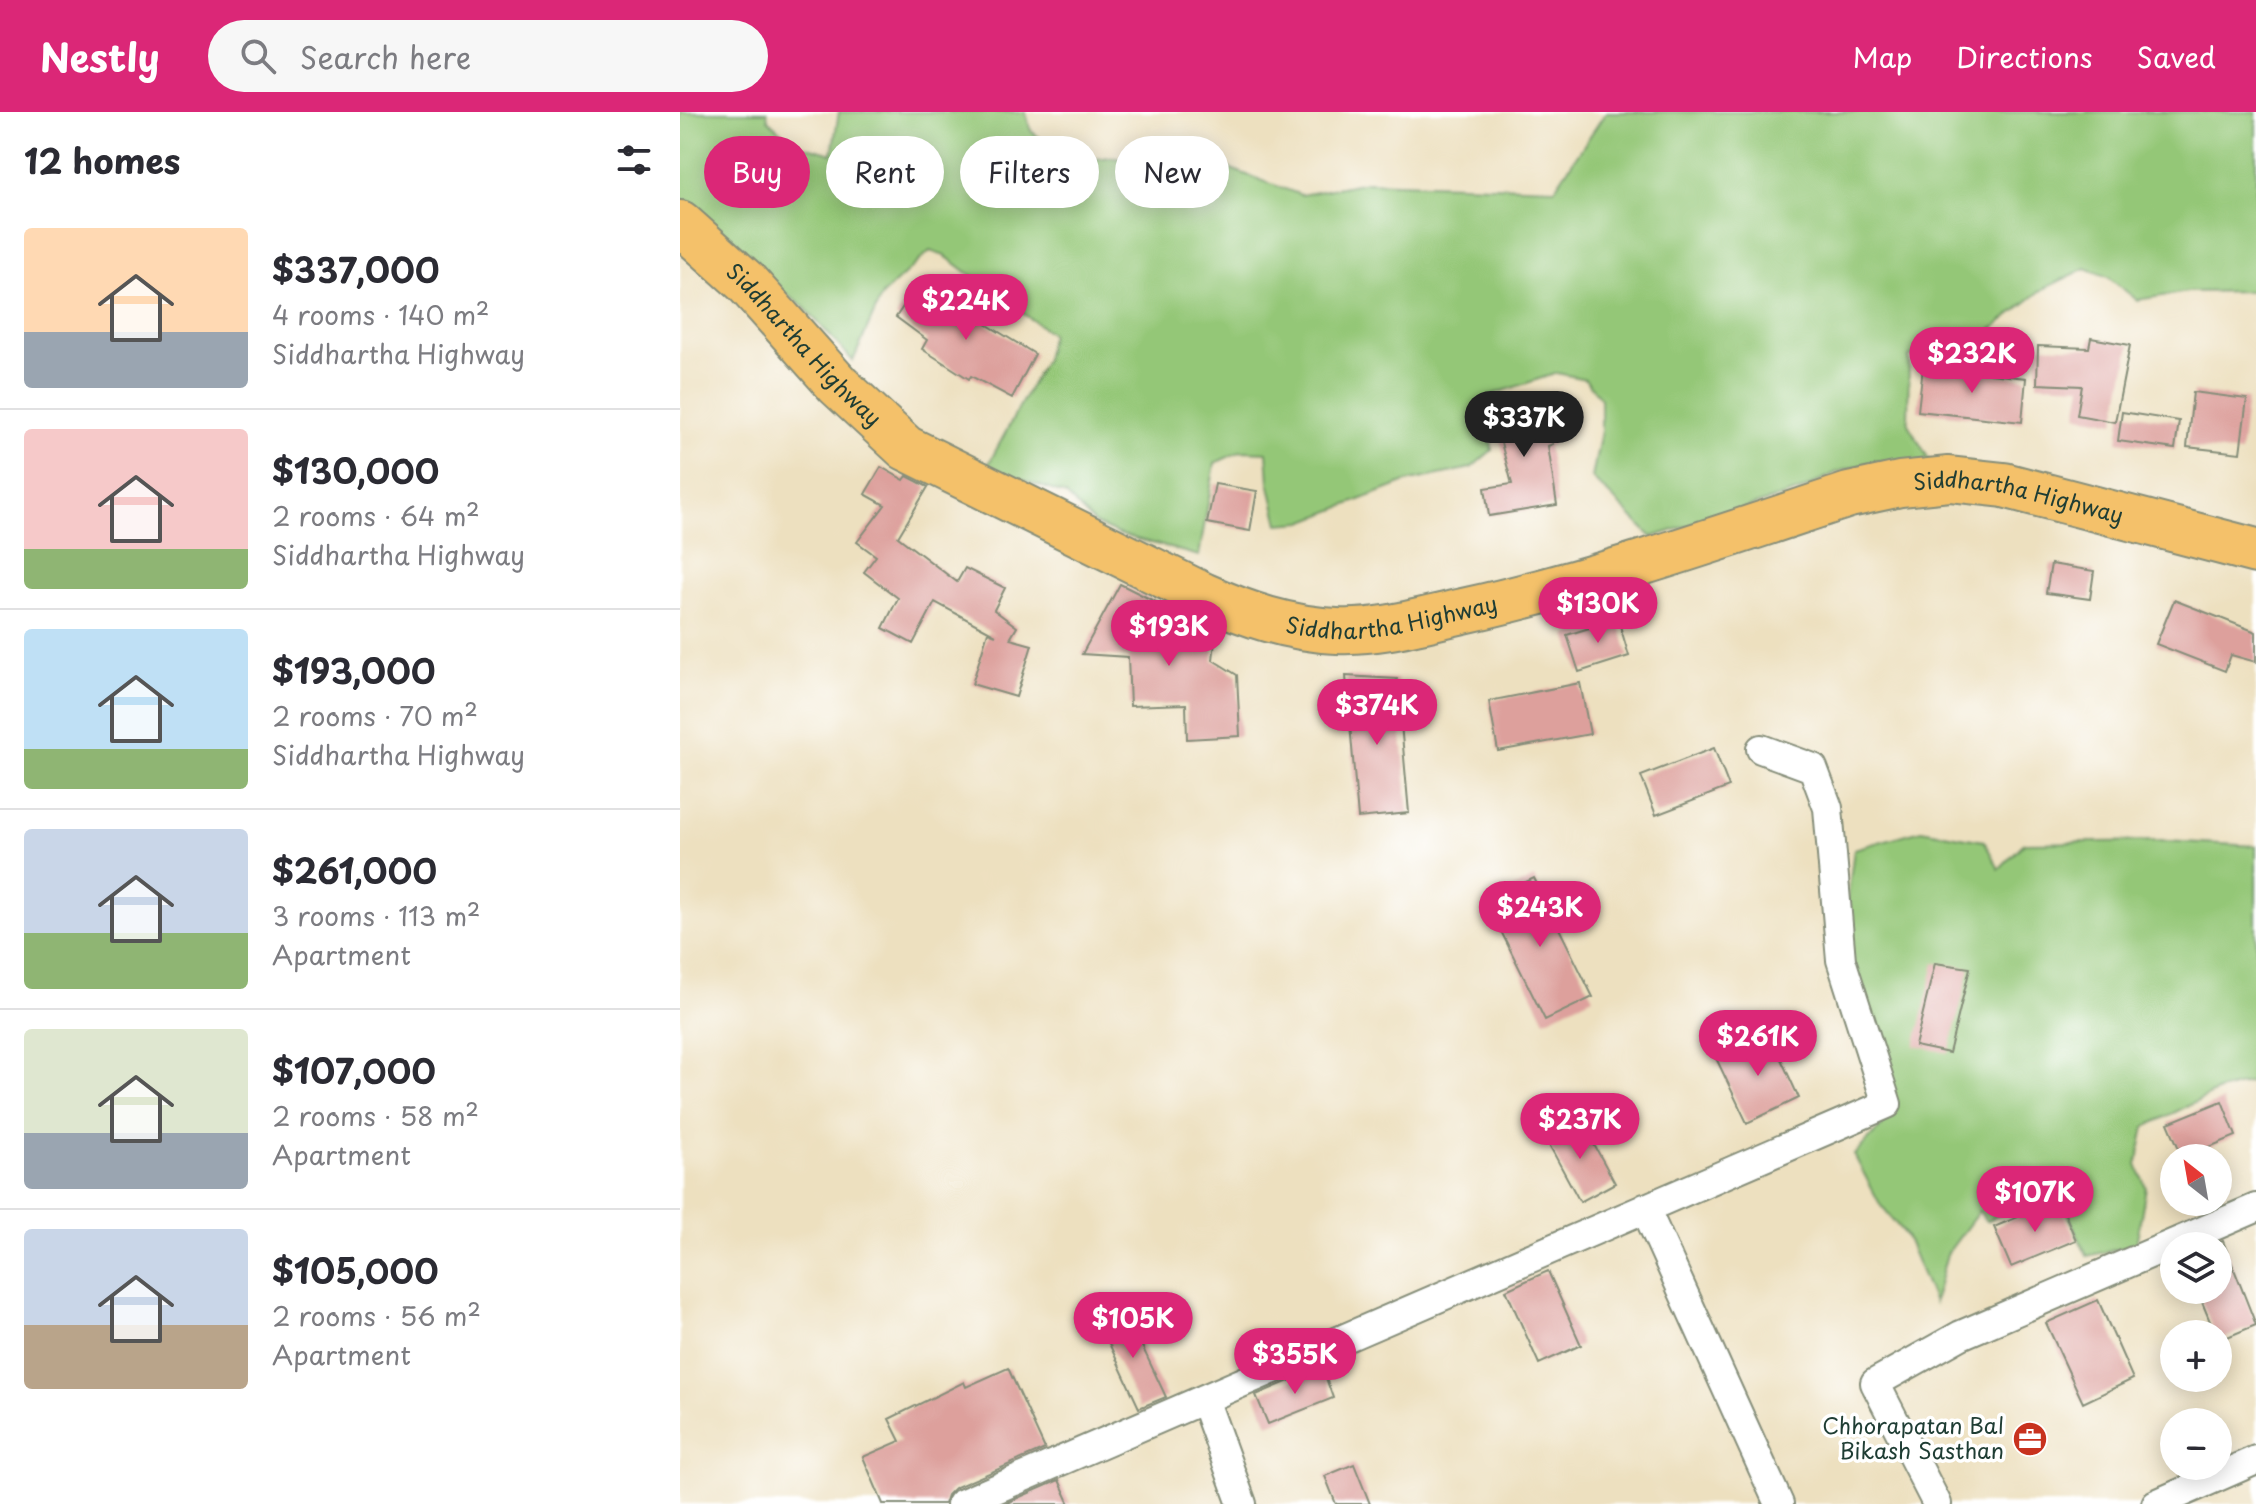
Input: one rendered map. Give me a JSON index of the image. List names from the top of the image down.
{
  "streets": {
    "highway": ["Siddhartha Highway"]
  },
  "places": {
    "office": ["Chhorapatan Bal Bikash Sasthan"]
  },
  "north": "top left",
  "page": {
    "header": "Nestly",
    "search": "Search here",
    "nav": ["Map", "Directions", "Saved"],
    "heading": "12 homes",
    "chip": [
      "Buy",
      "Rent",
      "Filters",
      "New"
    ],
    "list": [
      {
        "name": "$337,000",
        "note": "4 rooms · 140 m² · Siddhartha Highway"
      },
      {
        "name": "$130,000",
        "note": "2 rooms · 64 m² · Siddhartha Highway"
      },
      {
        "name": "$193,000",
        "note": "2 rooms · 70 m² · Siddhartha Highway"
      },
      {
        "name": "$261,000",
        "note": "3 rooms · 113 m² · Apartment"
      },
      {
        "name": "$107,000",
        "note": "2 rooms · 58 m² · Apartment"
      },
      {
        "name": "$105,000",
        "note": "2 rooms · 56 m² · Apartment"
      }
    ],
    "price": [
      "$224K",
      "$232K",
      "$337K",
      "$130K",
      "$193K",
      "$374K",
      "$243K",
      "$261K",
      "$237K",
      "$107K",
      "$105K",
      "$355K"
    ],
    "map_buttons": ["+", "−"]
  }
}
